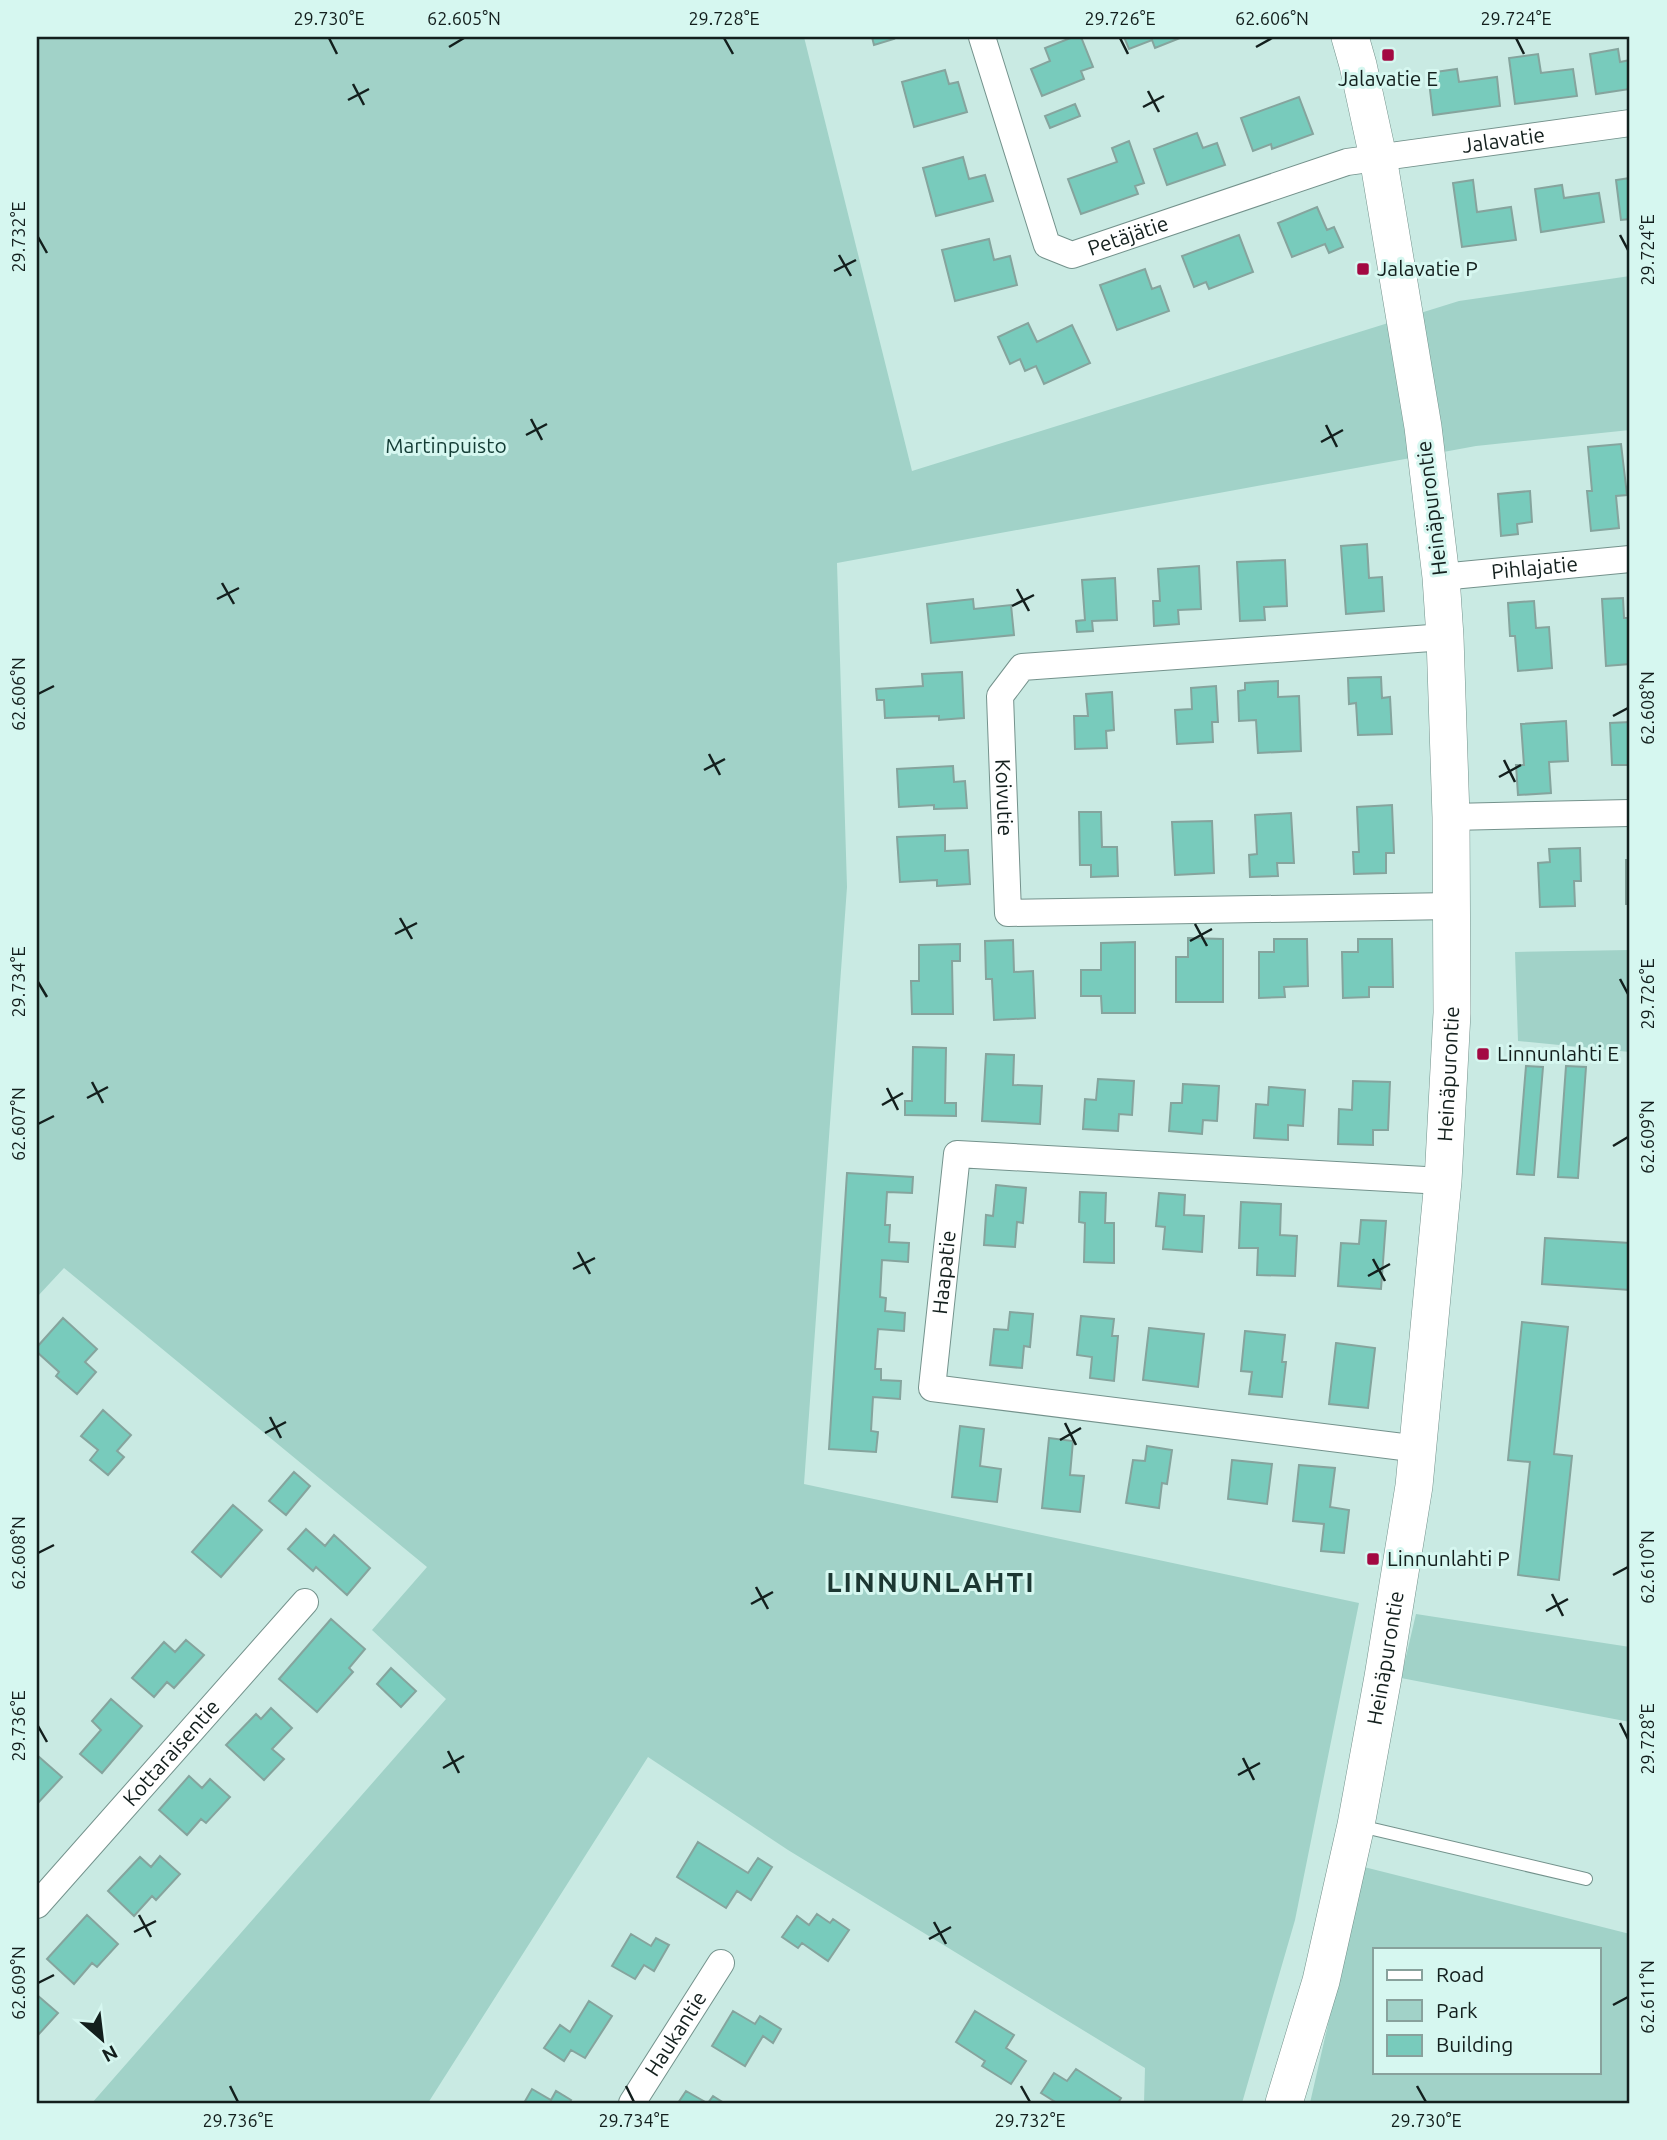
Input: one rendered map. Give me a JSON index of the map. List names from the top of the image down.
{
  "streets": {
    "street": [
      "Jalavatie",
      "Petäjätie",
      "Heinäpurontie",
      "Pihlajatie",
      "Koivutie",
      "Haapatie",
      "Kottaraisentie",
      "Haukantie"
    ]
  },
  "crossings": [
    ["Jalavatie", "Petäjätie"],
    ["Jalavatie", "Heinäpurontie"],
    ["Petäjätie", "Heinäpurontie"],
    ["Heinäpurontie", "Pihlajatie"],
    ["Heinäpurontie", "Koivutie"],
    ["Heinäpurontie", "Haapatie"]
  ],
  "districts": ["LINNUNLAHTI"],
  "parks": ["Martinpuisto"],
  "places": {
    "transit": [
      "Jalavatie E",
      "Jalavatie P",
      "Linnunlahti E",
      "Linnunlahti P"
    ]
  },
  "legend": ["Road", "Park", "Building"],
  "north": "bottom right",
  "coordinates": [
    "29.730°E",
    "62.605°N",
    "29.728°E",
    "29.726°E",
    "62.606°N",
    "29.724°E",
    "29.732°E",
    "62.608°N",
    "29.734°E",
    "62.607°N",
    "62.609°N",
    "62.610°N",
    "29.736°E",
    "62.611°N"
  ]
}
